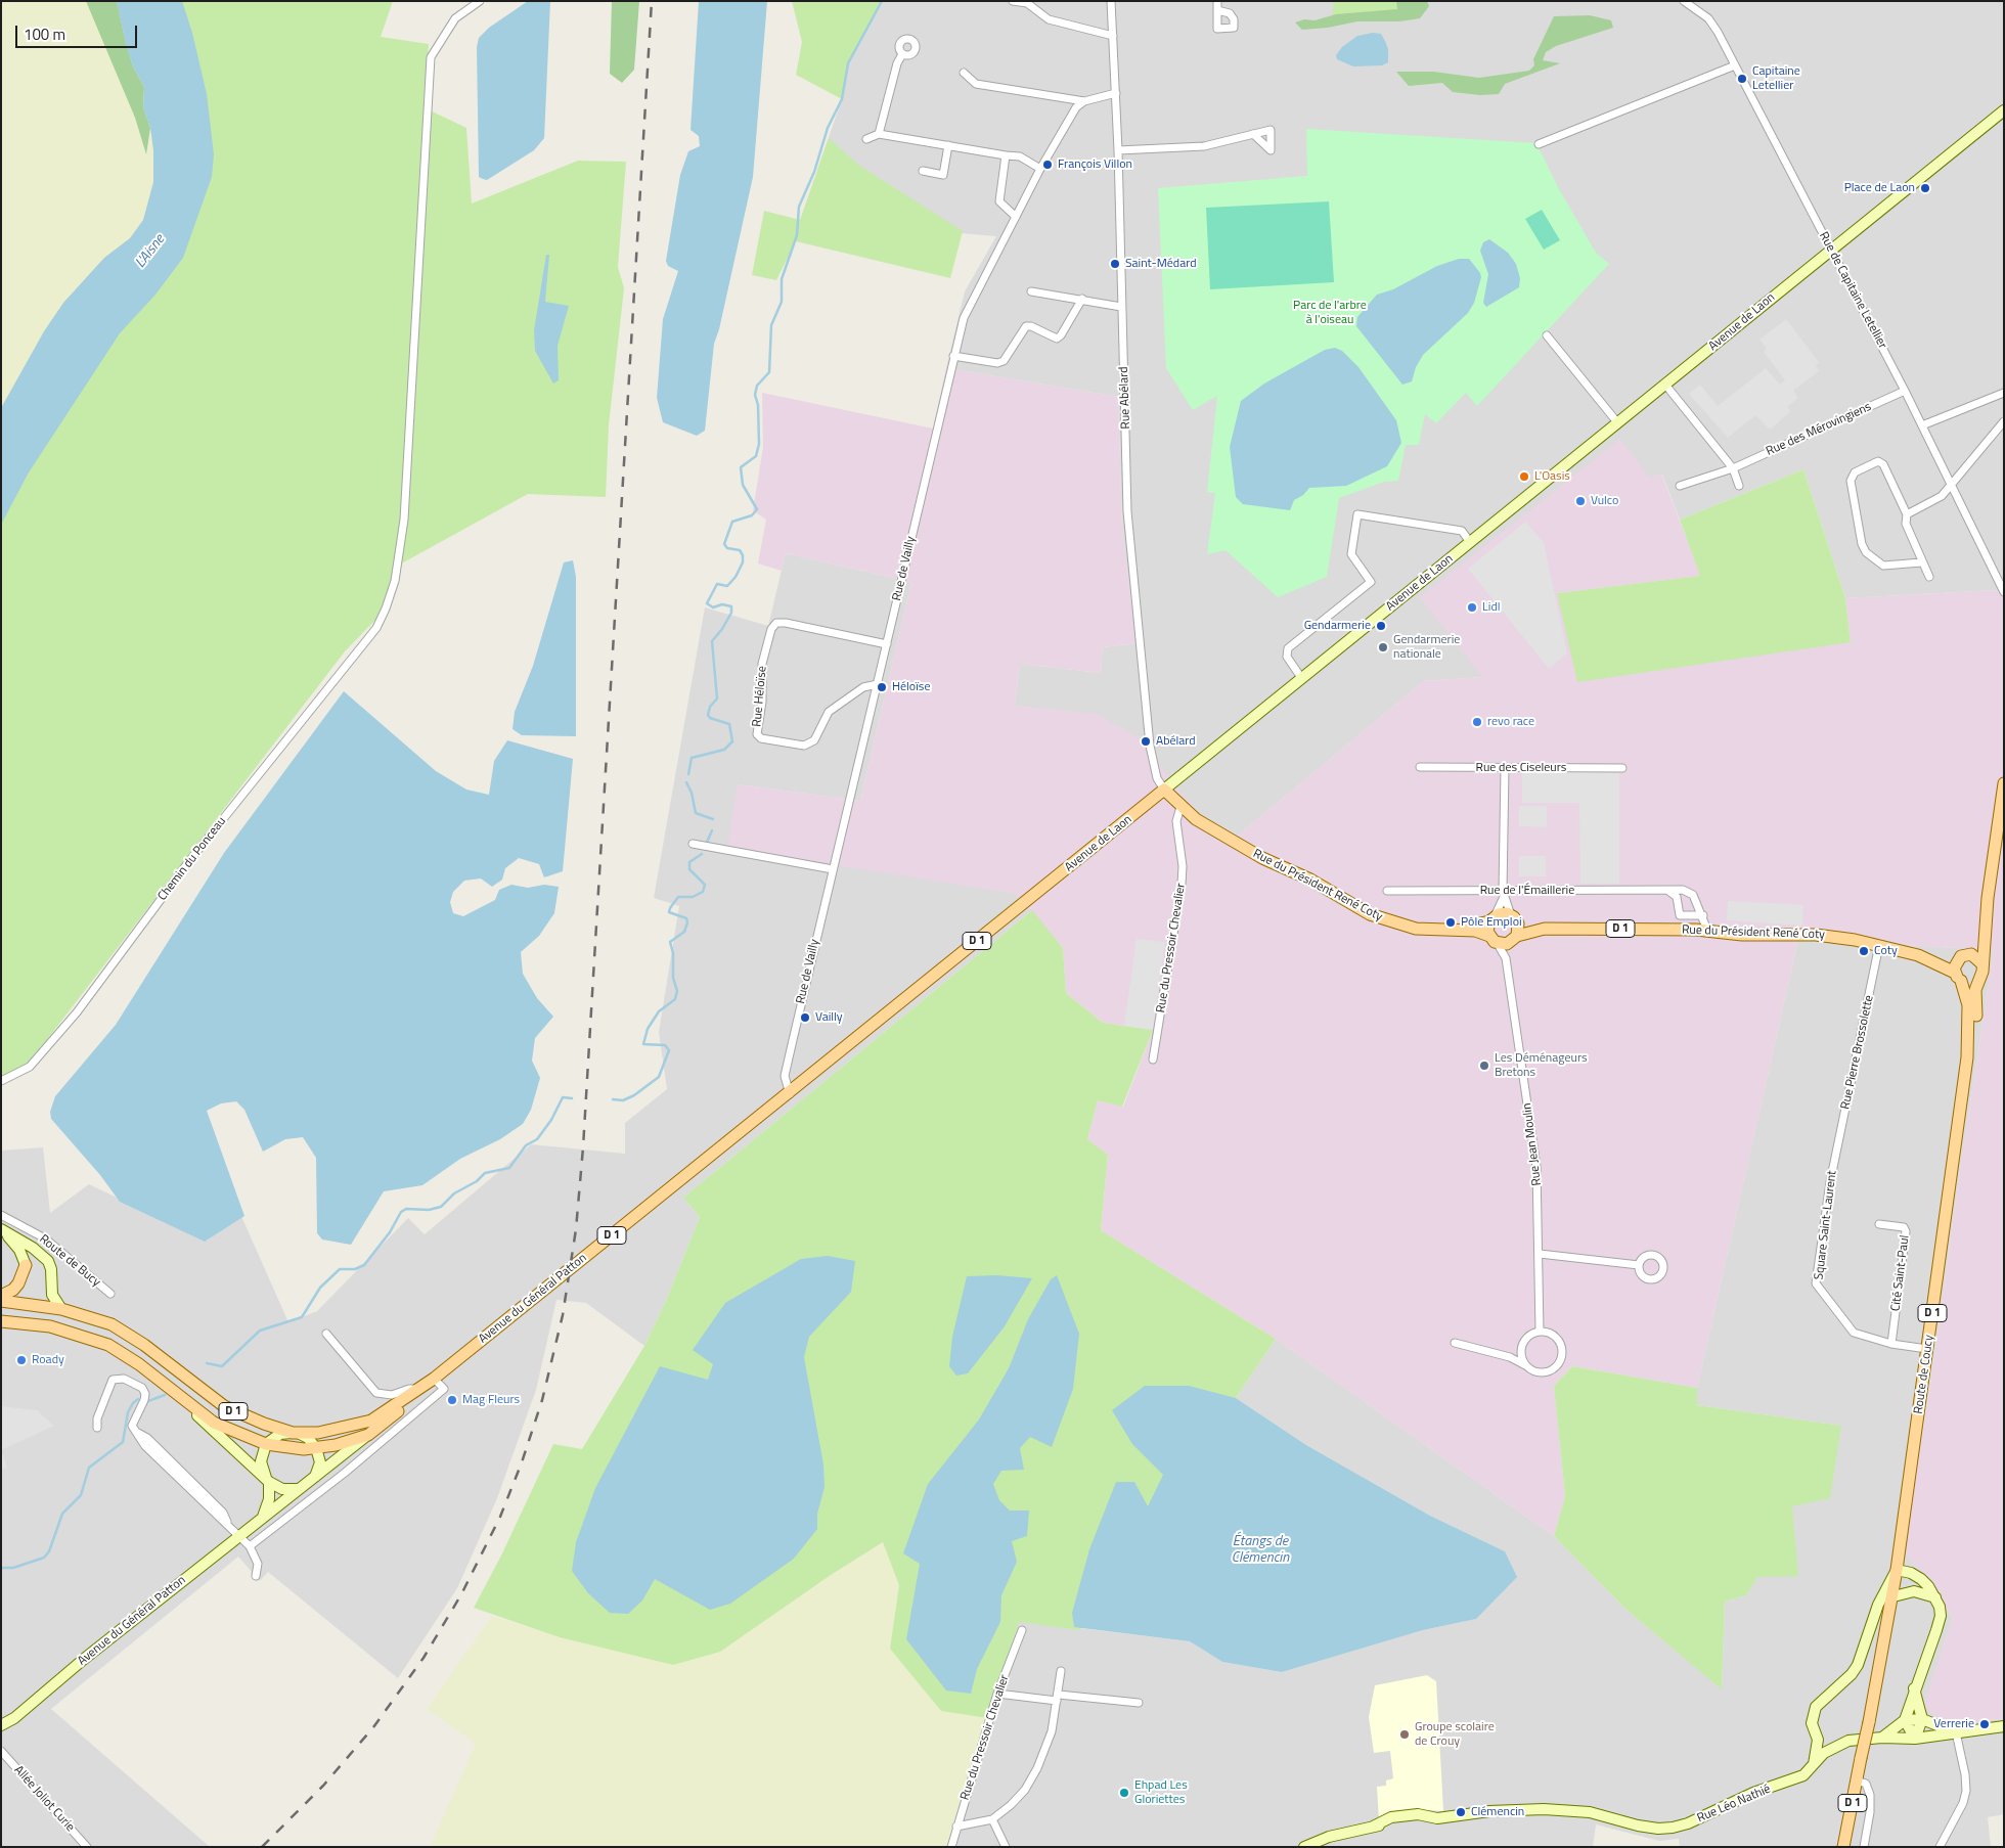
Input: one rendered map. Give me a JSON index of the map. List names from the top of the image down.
{
  "streets": {
    "main road": [
      "Avenue de Laon",
      "Rue du Président René Coty",
      "D 1",
      "Route de Bucy",
      "Avenue du Général Patton",
      "Route de Coucy",
      "Rue Léo Nathié"
    ],
    "street": [
      "Rue de Capitaine Letellier",
      "Rue Abélard",
      "Rue des Mérovingiens",
      "Rue de Vailly",
      "Rue Héloïse",
      "Rue des Ciseleurs",
      "Chemin du Ponceau",
      "Rue de l'Émaillerie",
      "Rue du Pressoir Chevalier",
      "Rue Pierre Brossolette",
      "Rue Jean Moulin",
      "Square Saint-Laurent",
      "Cité Saint-Paul",
      "Allée Joliot Curie"
    ]
  },
  "crossings": [
    ["Rue de Capitaine Letellier", "Avenue de Laon"],
    ["Rue de Capitaine Letellier", "Rue des Mérovingiens"],
    ["Avenue de Laon", "Rue Abélard"],
    ["Avenue de Laon", "Rue de Vailly"],
    ["Avenue de Laon", "Rue du Président René Coty"],
    ["Avenue de Laon", "Avenue du Général Patton"],
    ["Rue Abélard", "Rue du Président René Coty"],
    ["Rue de Vailly", "Rue Héloïse"],
    ["Rue de Vailly", "Avenue du Général Patton"],
    ["Rue du Président René Coty", "Rue de l'Émaillerie"],
    ["Rue du Président René Coty", "D 1"],
    ["Rue du Président René Coty", "Rue du Pressoir Chevalier"],
    ["Rue du Président René Coty", "Rue Pierre Brossolette"],
    ["Rue du Président René Coty", "Rue Jean Moulin"],
    ["Rue du Président René Coty", "Route de Coucy"],
    ["D 1", "Route de Bucy"],
    ["D 1", "Avenue du Général Patton"],
    ["D 1", "Route de Coucy"],
    ["Rue Pierre Brossolette", "Square Saint-Laurent"],
    ["Square Saint-Laurent", "Cité Saint-Paul"]
  ],
  "water": ["L'Aisne", "Étangs de Clémencin"],
  "parks": ["Parc de l'arbre à l'oiseau"],
  "places": [
    "Capitaine Letellier",
    "François Villon",
    "Place de Laon",
    "Saint-Médard",
    "L'Oasis",
    "Vulco",
    "Lidl",
    "Gendarmerie",
    "Gendarmerie nationale",
    "Héloïse",
    "revo race",
    "Abélard",
    "Pôle Emploi",
    "Coty",
    "Vailly",
    "Les Déménageurs Bretons",
    "Roady",
    "Mag Fleurs",
    "Verrerie",
    "Groupe scolaire de Crouy",
    "Ehpad Les Gloriettes",
    "Clémencin"
  ],
  "scale_bar": "100 m"
}
